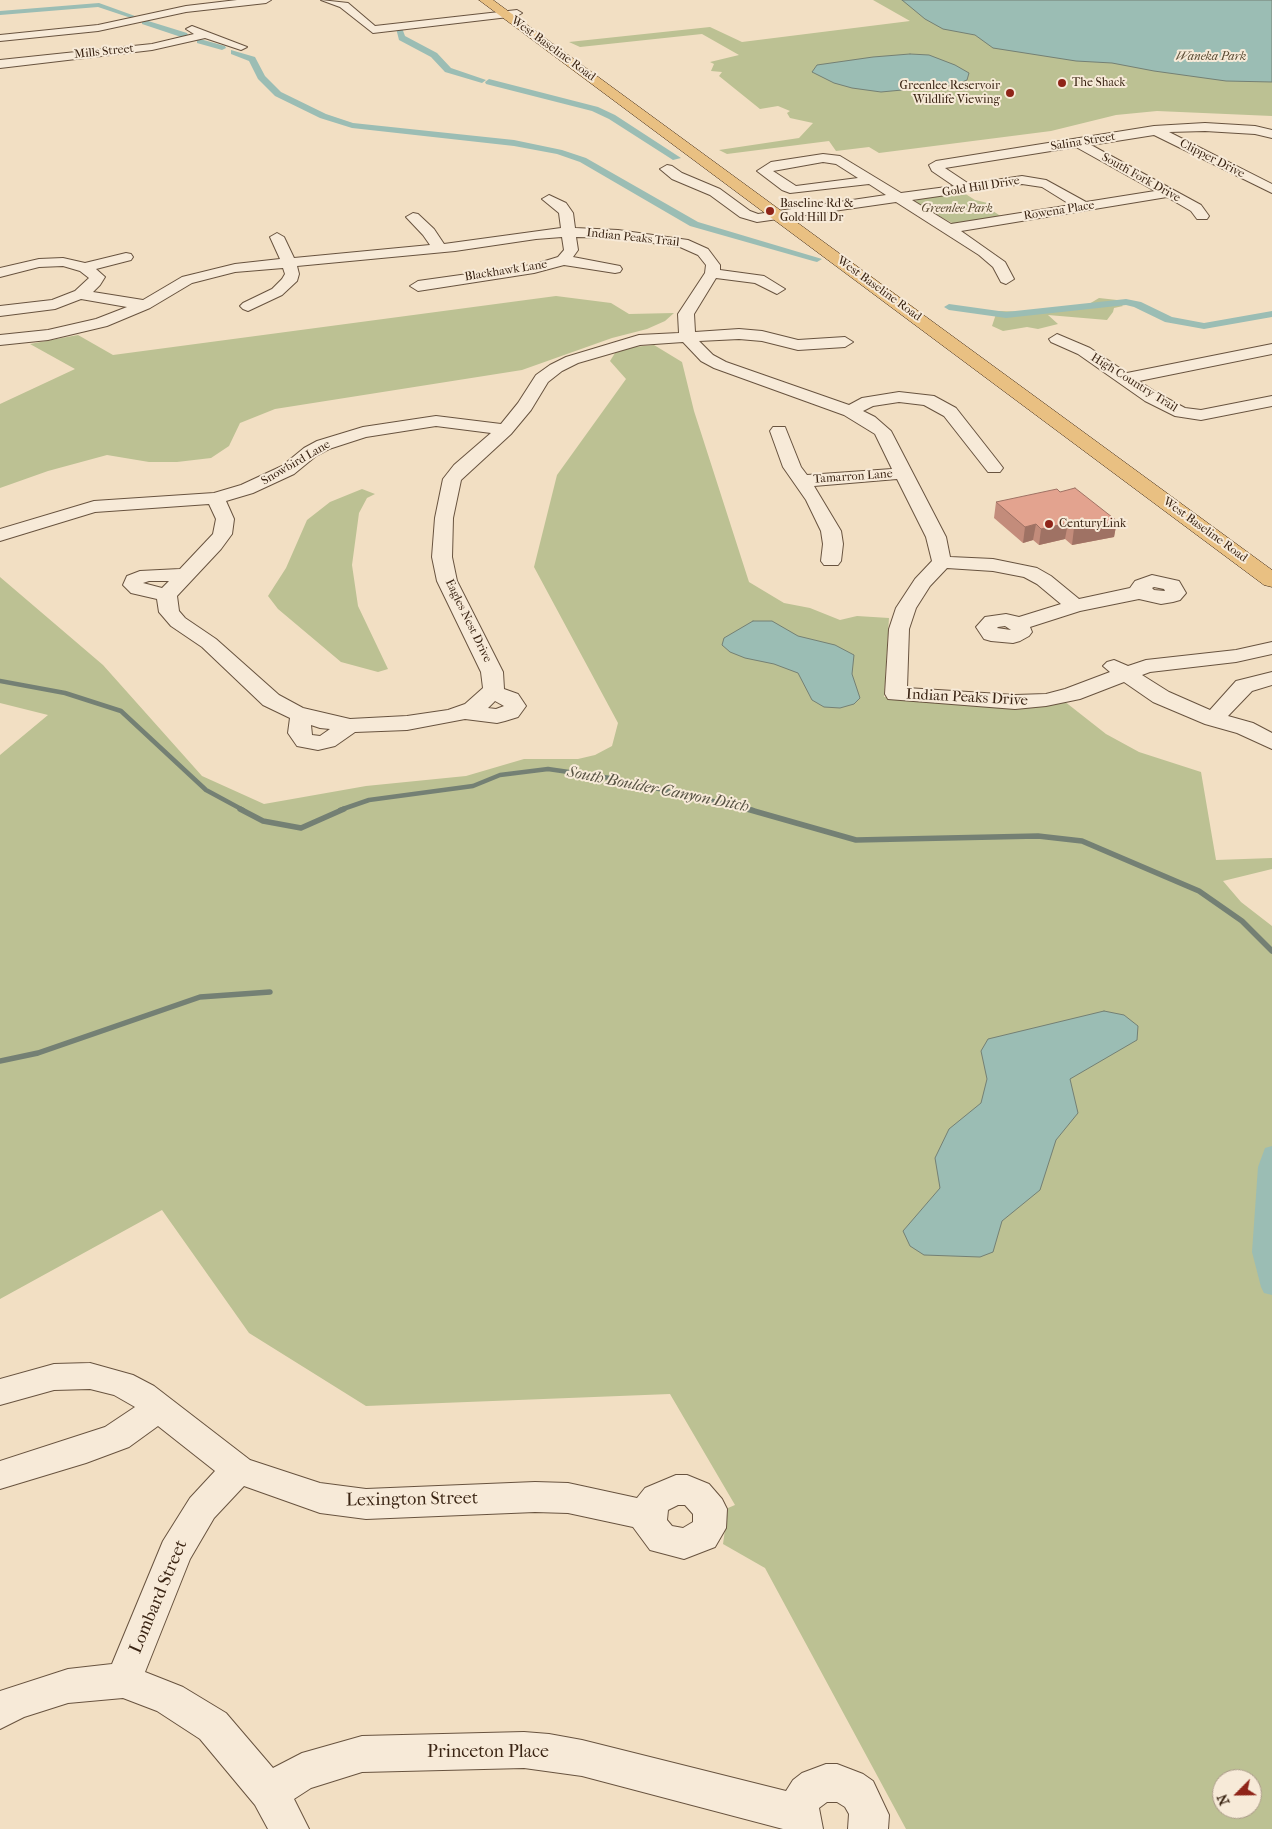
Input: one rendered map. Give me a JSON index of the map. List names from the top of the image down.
{
  "streets": {
    "main road": ["West Baseline Road"],
    "street": [
      "Mills Street",
      "Salina Street",
      "Clipper Drive",
      "South Fork Drive",
      "Gold Hill Drive",
      "Rowena Place",
      "Indian Peaks Trail",
      "Blackhawk Lane",
      "High Country Trail",
      "Snowbird Lane",
      "Tamarron Lane",
      "Eagles Nest Drive",
      "Indian Peaks Drive",
      "Lexington Street",
      "Lombard Street",
      "Princeton Place"
    ]
  },
  "crossings": [
    ["West Baseline Road", "Gold Hill Drive"],
    ["Salina Street", "Clipper Drive"],
    ["Salina Street", "South Fork Drive"],
    ["Salina Street", "Gold Hill Drive"],
    ["South Fork Drive", "Rowena Place"],
    ["Gold Hill Drive", "Rowena Place"],
    ["Indian Peaks Trail", "Blackhawk Lane"],
    ["Snowbird Lane", "Eagles Nest Drive"],
    ["Lexington Street", "Lombard Street"]
  ],
  "water": ["South Boulder Canyon Ditch"],
  "parks": ["Waneka Park", "Greenlee Park"],
  "places": [
    "The Shack",
    "Greenlee Reservoir Wildlife Viewing",
    "Baseline Rd & Gold Hill Dr",
    "CenturyLink"
  ],
  "north": "bottom left"
}
